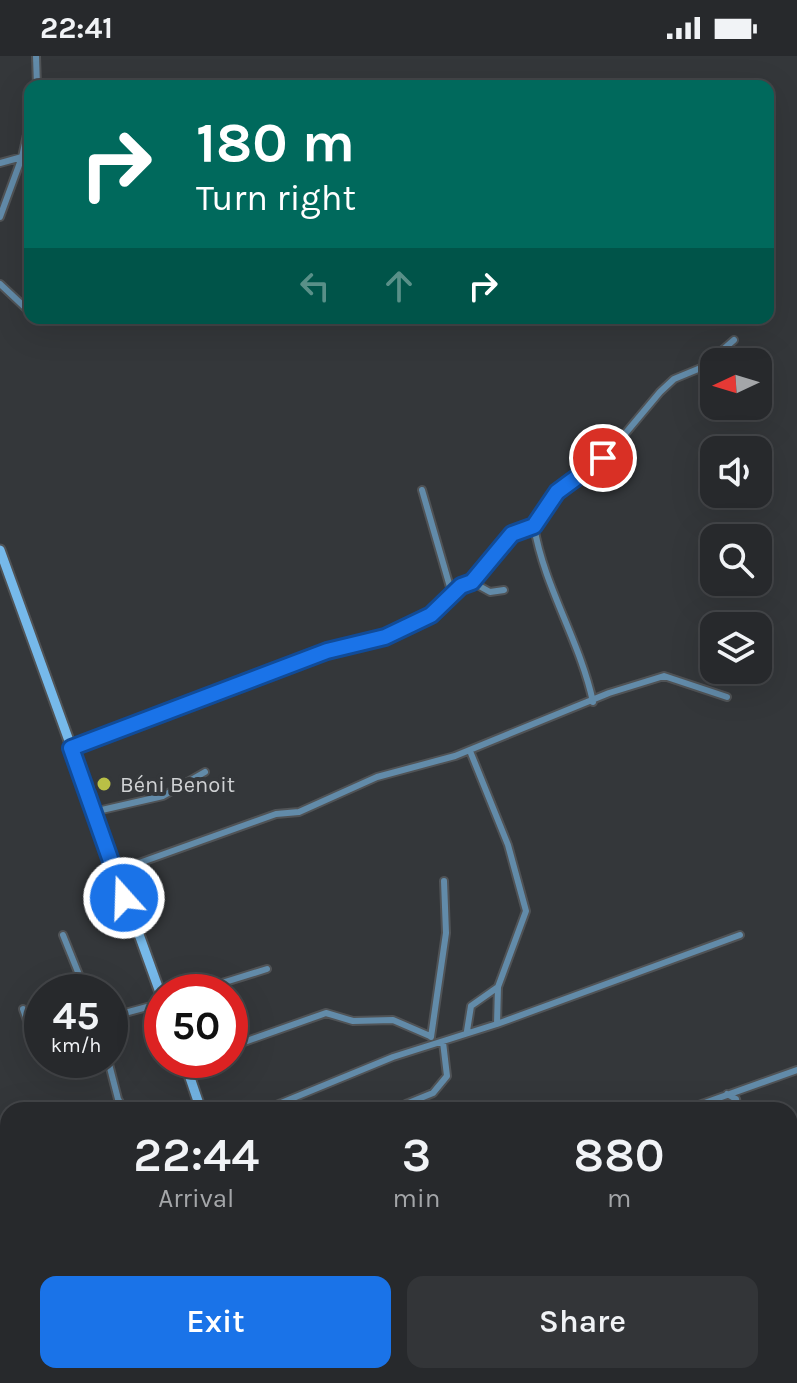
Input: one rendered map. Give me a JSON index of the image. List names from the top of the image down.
{
  "places": ["Béni Benoit"],
  "north": "left",
  "page": {
    "status": "22:41",
    "turn": ["180 m", "Turn right"],
    "speed": "45 km/h",
    "limit": "50",
    "eta": [
      "22:44",
      "Arrival",
      "3",
      "min",
      "880",
      "m"
    ],
    "buttons": ["Exit", "Share"]
  }
}
